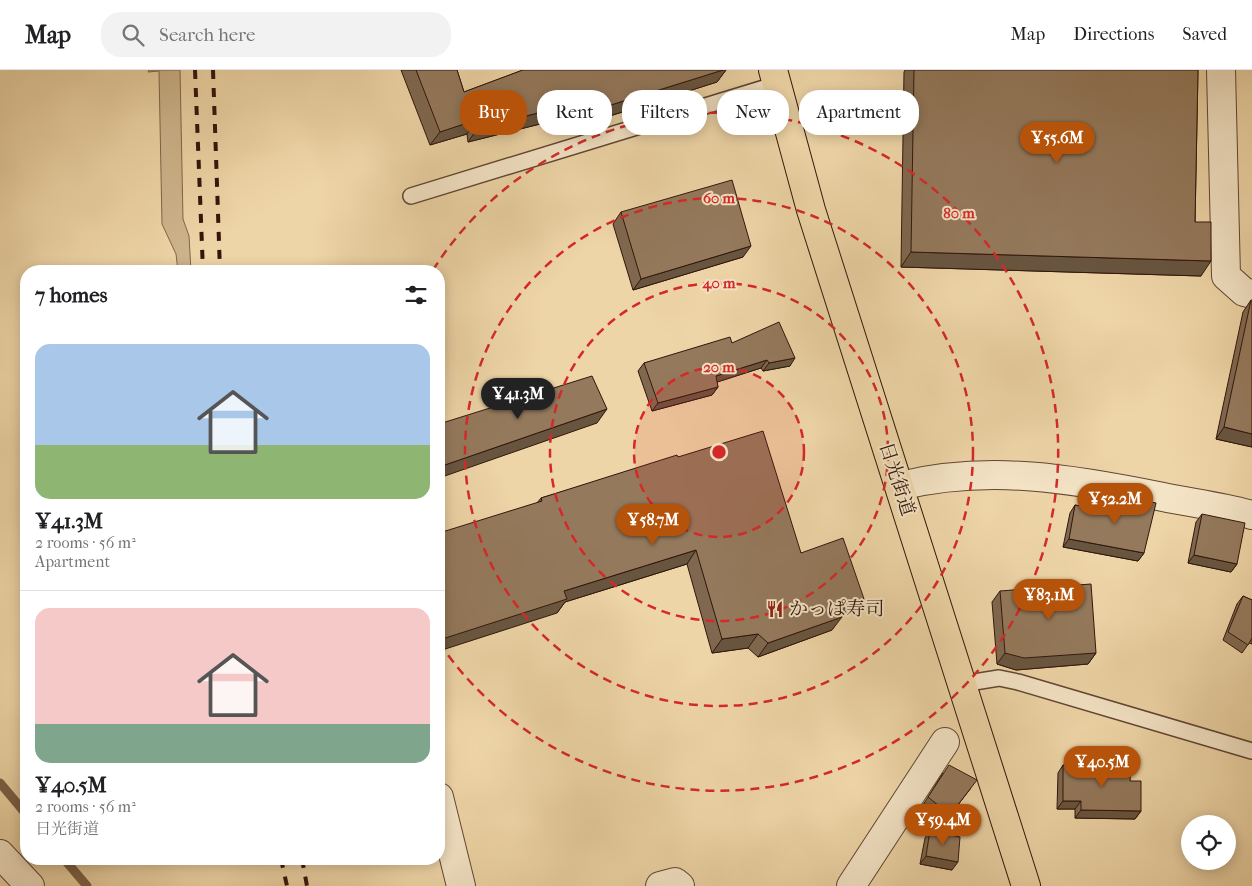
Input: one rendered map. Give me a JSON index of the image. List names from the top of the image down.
{
  "streets": {
    "highway": ["日光街道"]
  },
  "places": {
    "restaurant": ["かっぱ寿司"]
  },
  "page": {
    "header": "Map",
    "search": "Search here",
    "nav": ["Map", "Directions", "Saved"],
    "chip": [
      "Buy",
      "Rent",
      "Filters",
      "New",
      "Apartment"
    ],
    "price": [
      "¥55.6M",
      "¥41.3M",
      "¥52.2M",
      "¥58.7M",
      "¥83.1M",
      "¥40.5M",
      "¥59.4M"
    ],
    "heading": "7 homes",
    "list": [
      {
        "name": "¥41.3M",
        "note": "2 rooms · 56 m² · Apartment"
      },
      {
        "name": "¥40.5M",
        "note": "2 rooms · 56 m² · 日光街道"
      }
    ]
  },
  "rings": [
    "60 m",
    "80 m",
    "40 m",
    "20 m"
  ]
}
